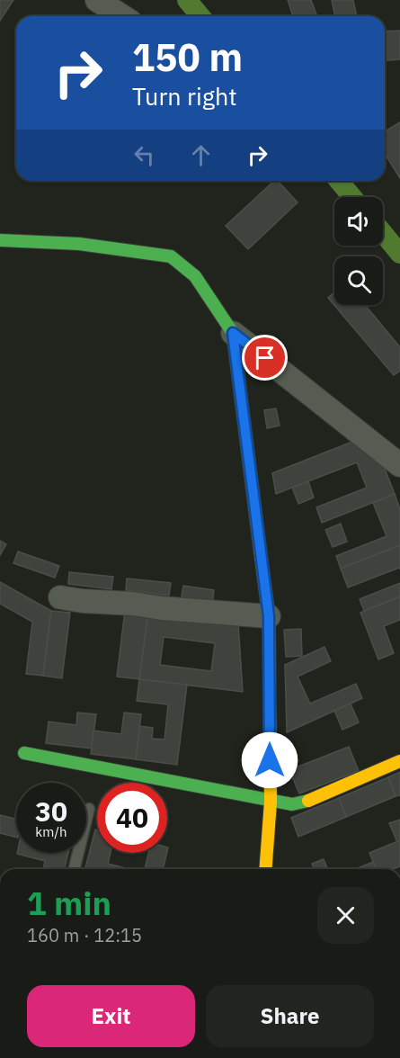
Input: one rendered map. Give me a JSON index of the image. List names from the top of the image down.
{
  "page": {
    "turn": ["150 m", "Turn right"],
    "speed": "30 km/h",
    "limit": "40",
    "heading": ["1 min", "160 m · 12:15"],
    "buttons": ["Exit", "Share"]
  }
}
